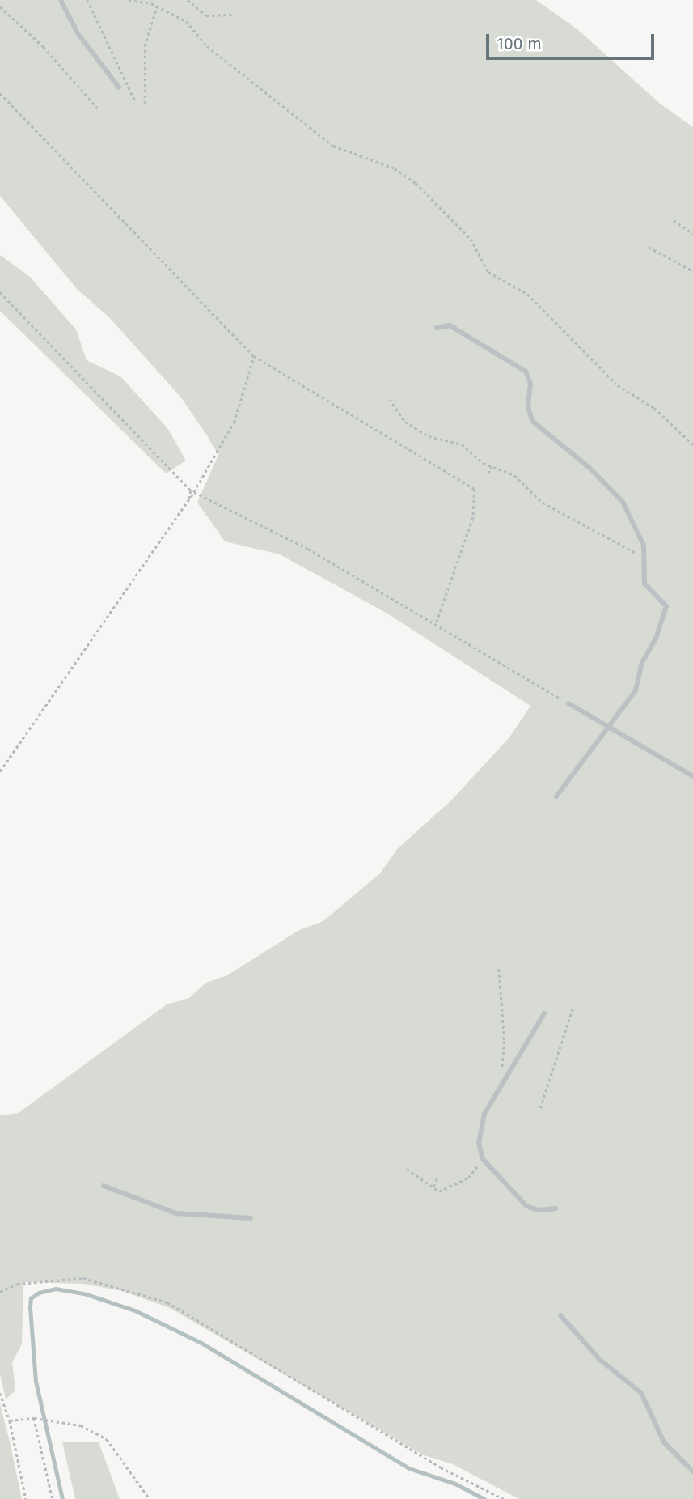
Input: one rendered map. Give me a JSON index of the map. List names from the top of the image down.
{
  "scale_bar": "100 m"
}
